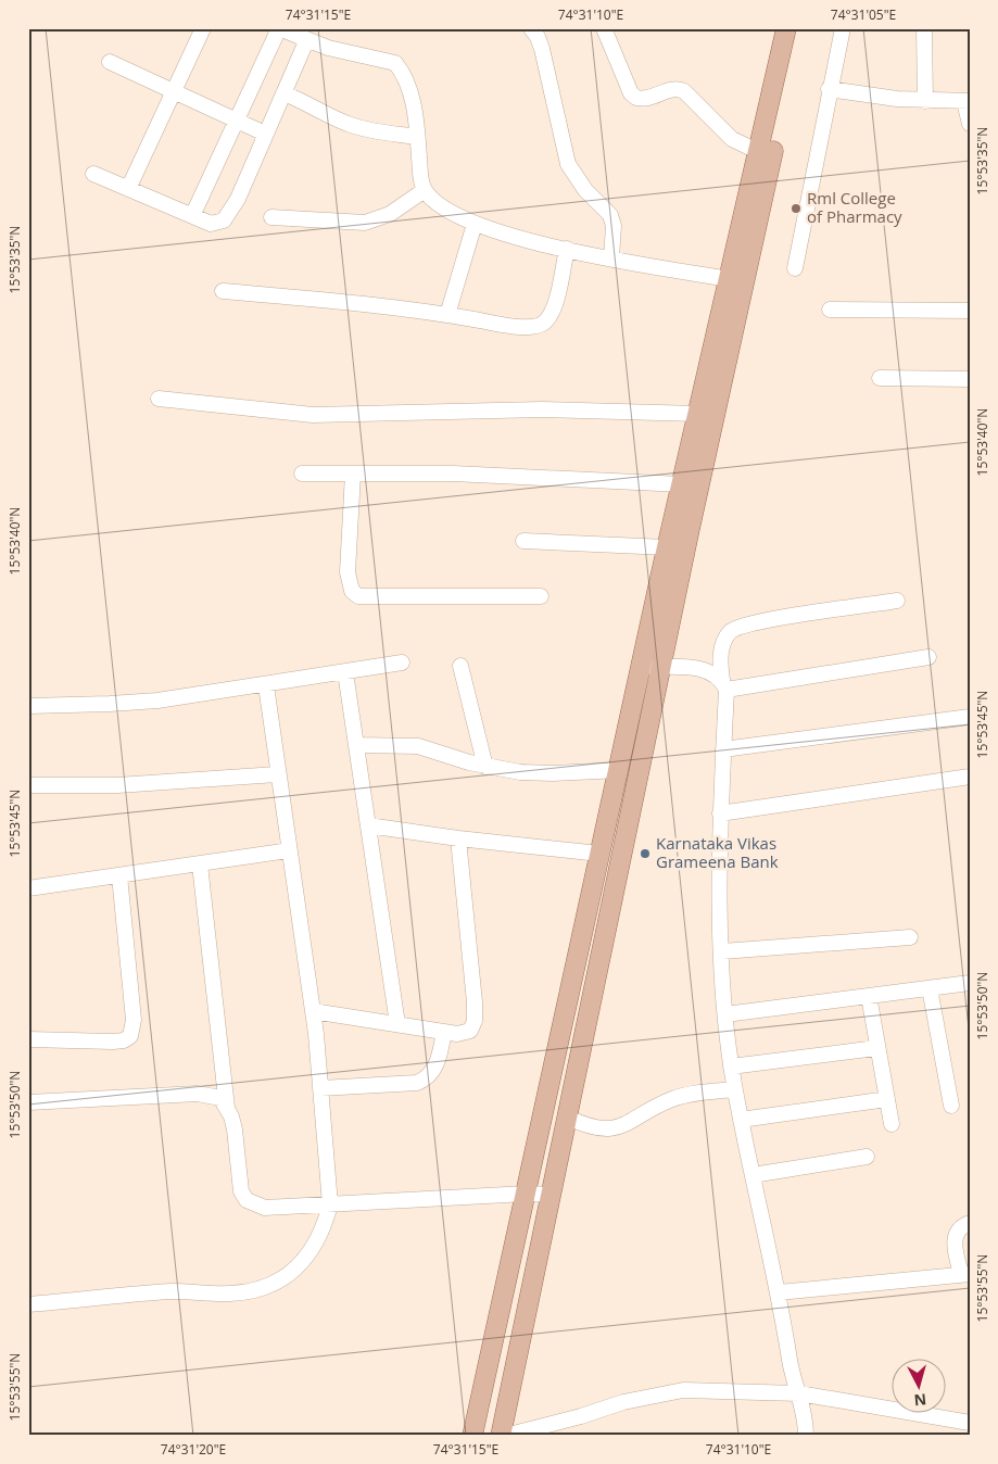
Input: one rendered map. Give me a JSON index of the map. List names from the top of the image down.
{
  "places": ["Rml College of Pharmacy", "Karnataka Vikas Grameena Bank"],
  "north": "bottom",
  "coordinates": [
    "74°31'15\"E",
    "74°31'10\"E",
    "74°31'05\"E",
    "15°53'35\"N",
    "15°53'40\"N",
    "15°53'45\"N",
    "15°53'50\"N",
    "15°53'55\"N",
    "74°31'20\"E"
  ]
}
